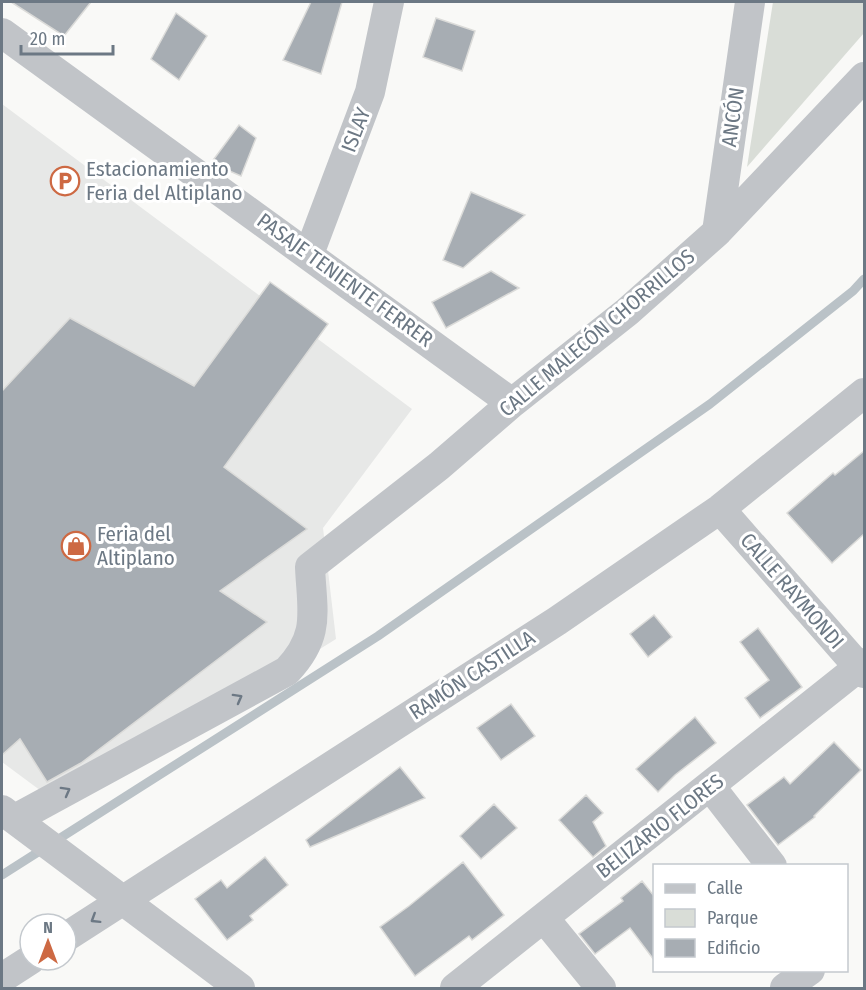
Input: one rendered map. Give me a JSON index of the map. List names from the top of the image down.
{
  "streets": {
    "street": [
      "ANCÓN",
      "ISLAY",
      "PASAJE TENIENTE FERRER",
      "CALLE MALECÓN CHORRILLOS",
      "CALLE RAYMONDI",
      "RAMÓN CASTILLA",
      "BELIZARIO FLORES"
    ]
  },
  "crossings": [
    ["ANCÓN", "CALLE MALECÓN CHORRILLOS"],
    ["ISLAY", "PASAJE TENIENTE FERRER"],
    ["PASAJE TENIENTE FERRER", "CALLE MALECÓN CHORRILLOS"],
    ["CALLE RAYMONDI", "RAMÓN CASTILLA"],
    ["CALLE RAYMONDI", "BELIZARIO FLORES"]
  ],
  "one_way": ["CALLE MALECÓN CHORRILLOS"],
  "places": {
    "parking": ["Estacionamiento Feria del Altiplano"],
    "shop": ["Feria del Altiplano"]
  },
  "legend": ["Calle", "Parque", "Edificio"],
  "scale_bar": "20 m",
  "north": "top"
}
